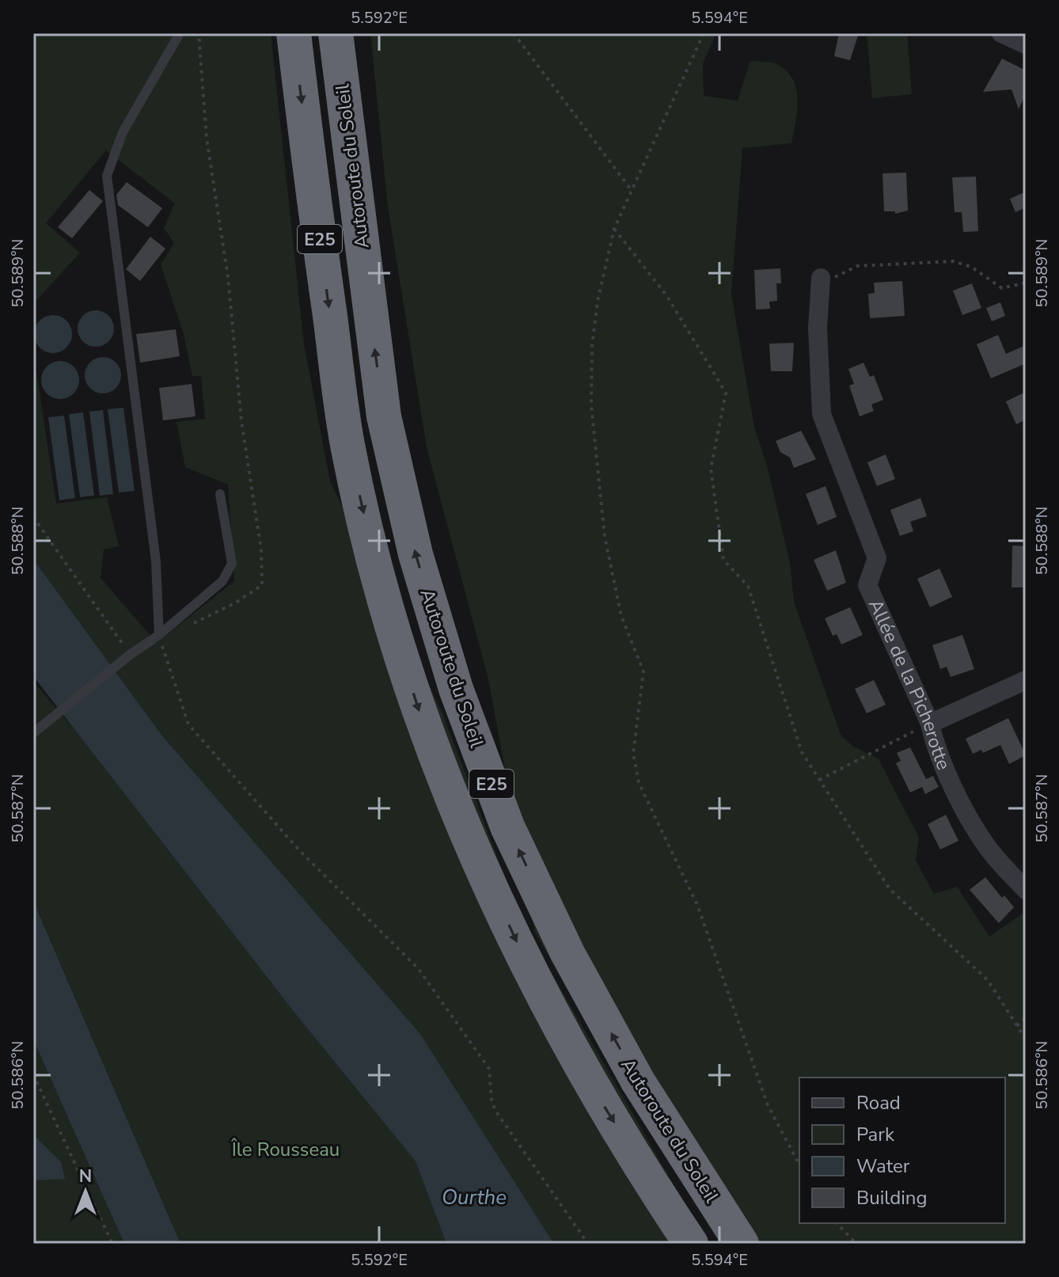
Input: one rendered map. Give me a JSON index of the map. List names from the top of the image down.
{
  "streets": {
    "highway": ["Autoroute du Soleil", "E25"],
    "street": ["Allée de la Picherotte"]
  },
  "water": ["Ourthe"],
  "parks": ["Île Rousseau"],
  "legend": [
    "Road",
    "Park",
    "Water",
    "Building"
  ],
  "north": "top",
  "coordinates": [
    "5.592°E",
    "5.594°E",
    "50.589°N",
    "50.588°N",
    "50.587°N",
    "50.586°N"
  ]
}
